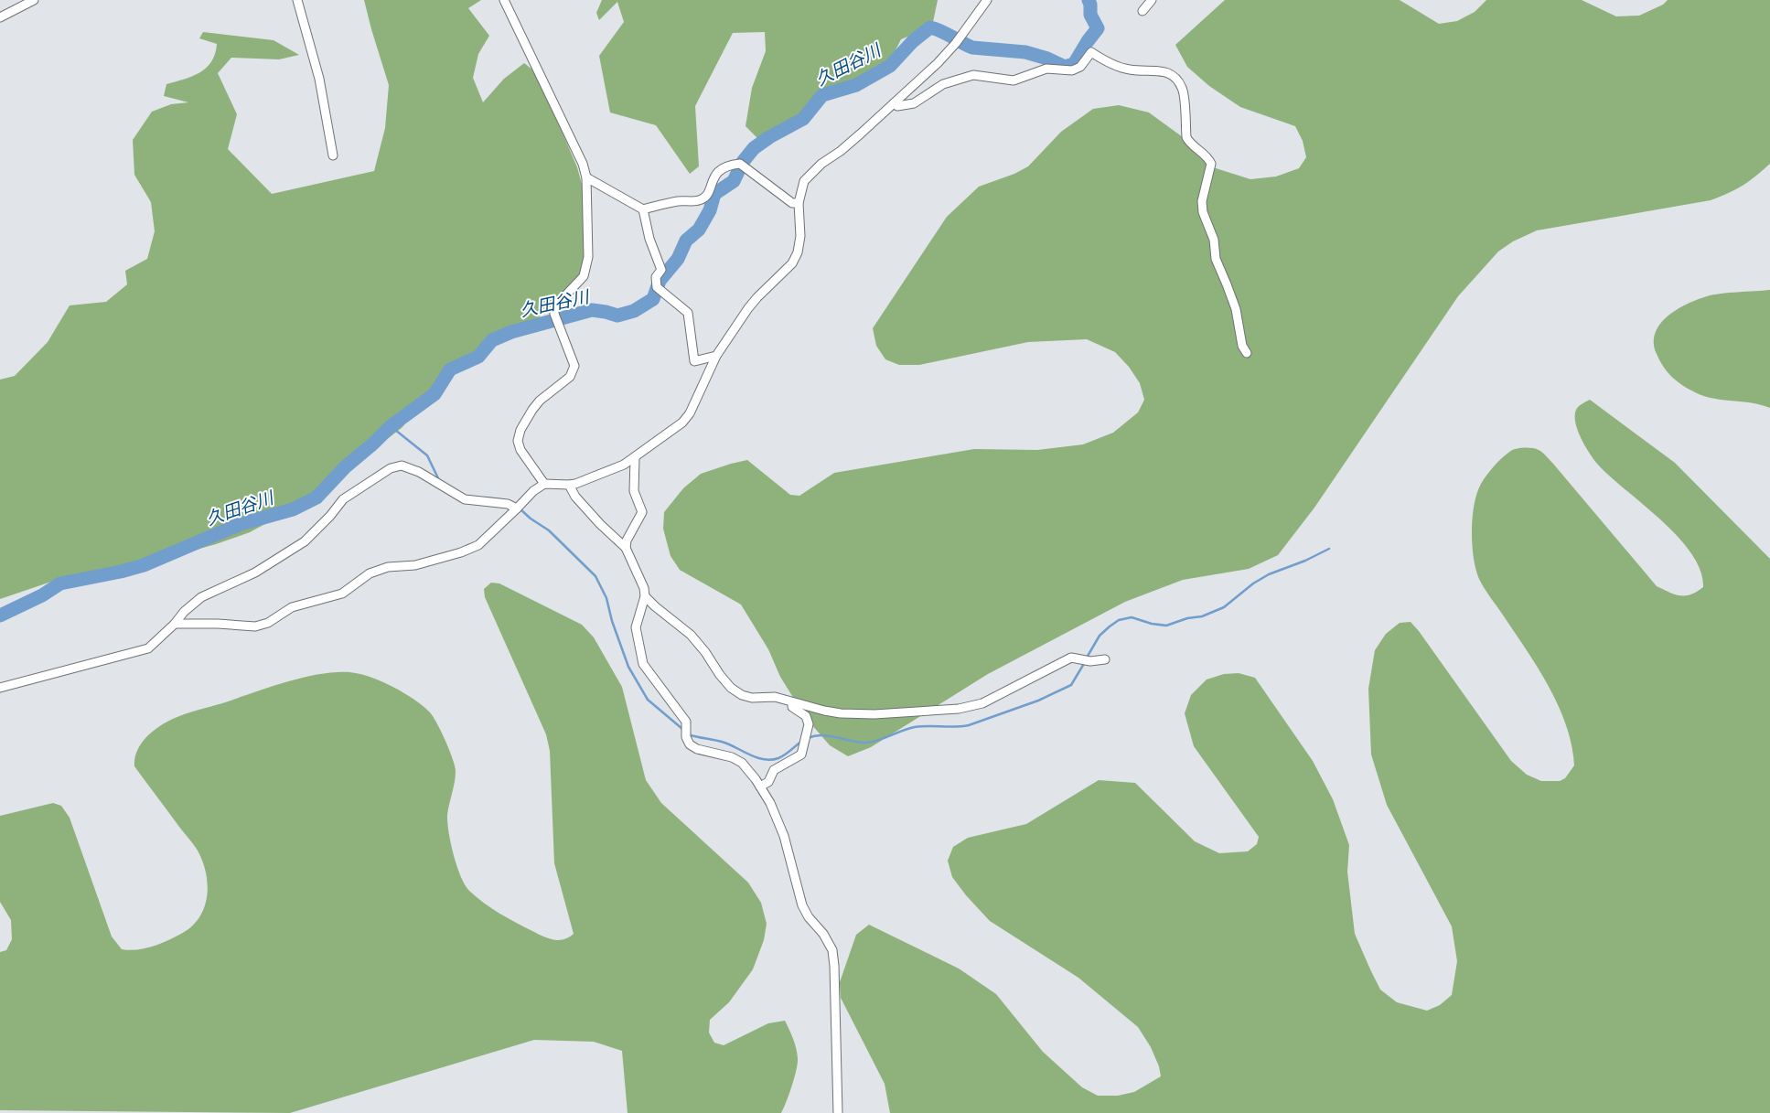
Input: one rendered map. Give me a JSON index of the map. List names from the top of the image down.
{
  "water": ["久田谷川"]
}
